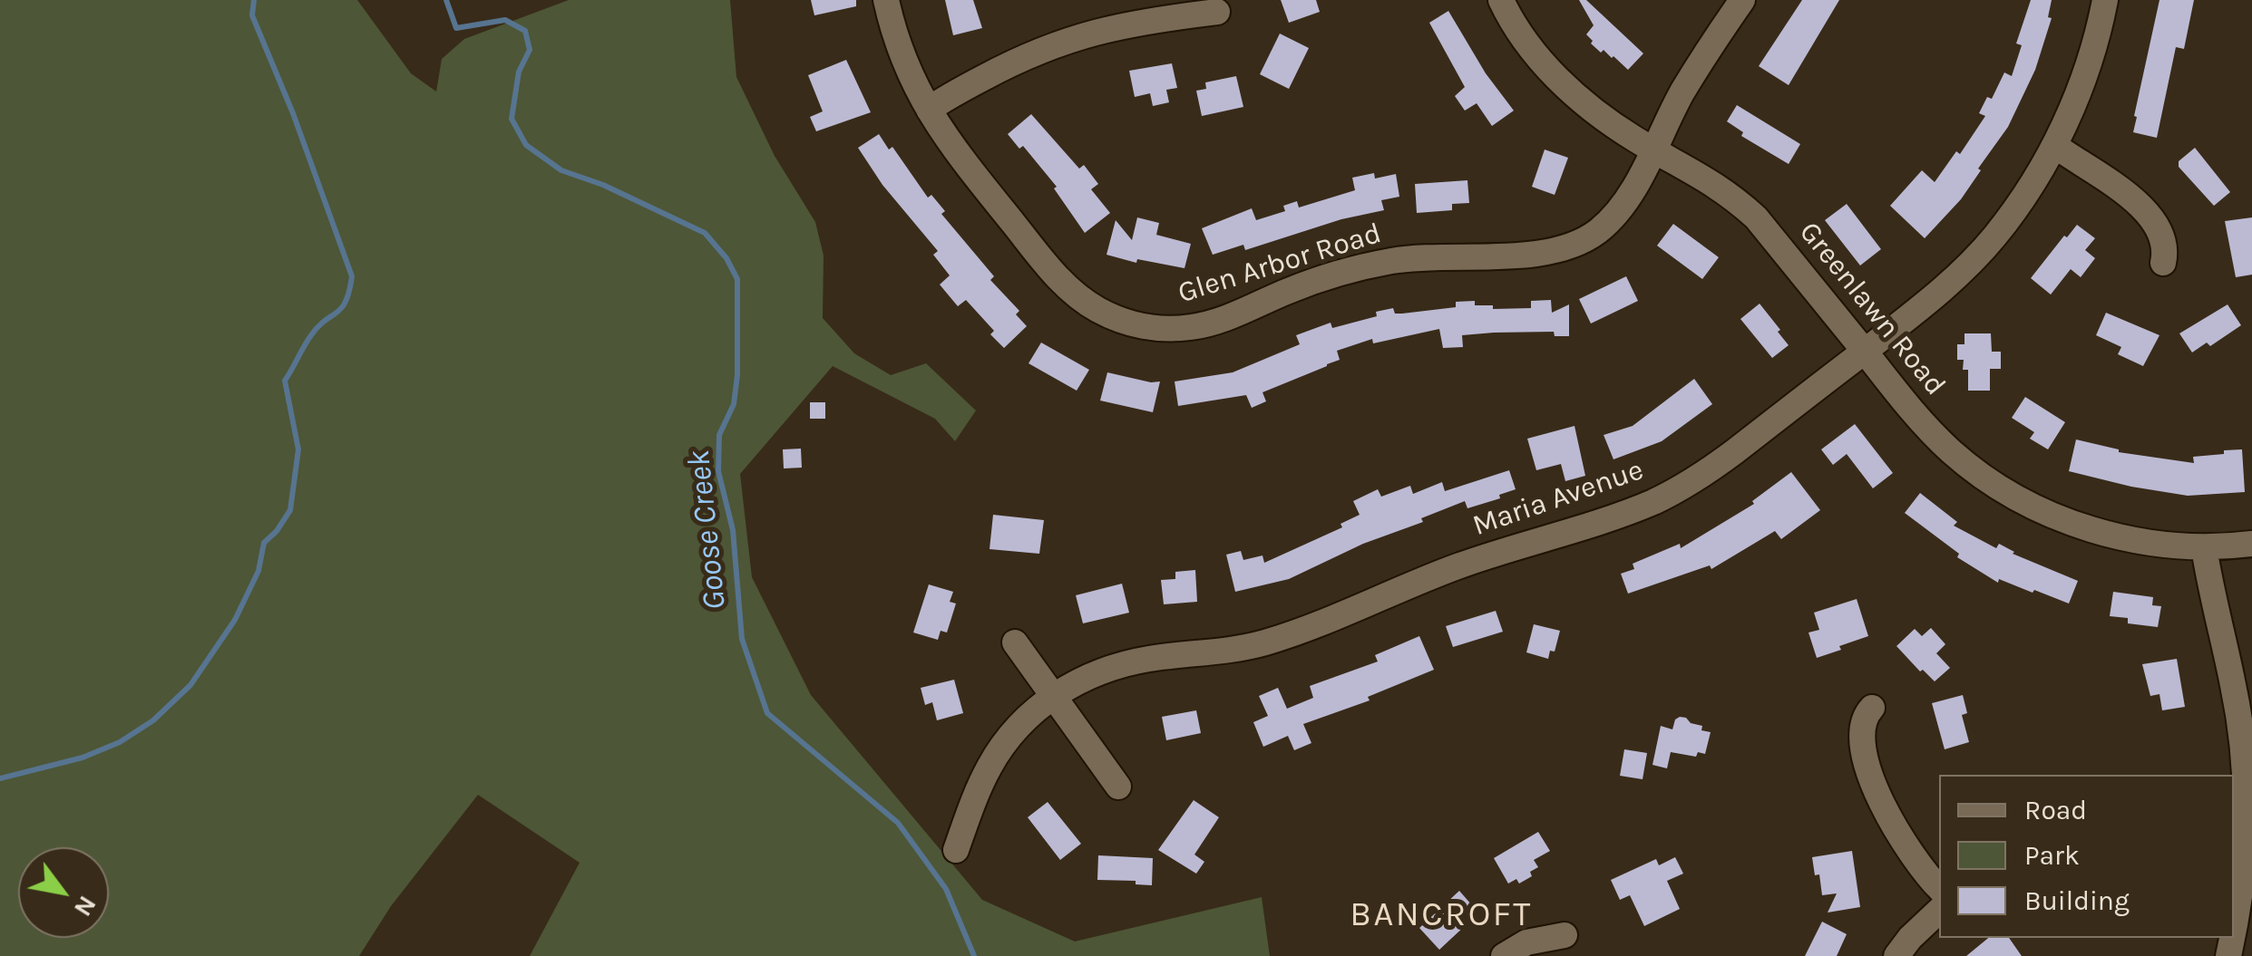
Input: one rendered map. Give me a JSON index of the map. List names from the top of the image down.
{
  "streets": {
    "street": ["Glen Arbor Road", "Greenlawn Road", "Maria Avenue"]
  },
  "crossings": [
    ["Glen Arbor Road", "Greenlawn Road"],
    ["Greenlawn Road", "Maria Avenue"]
  ],
  "districts": ["BANCROFT"],
  "water": ["Goose Creek"],
  "legend": ["Road", "Park", "Building"],
  "north": "bottom right"
}
